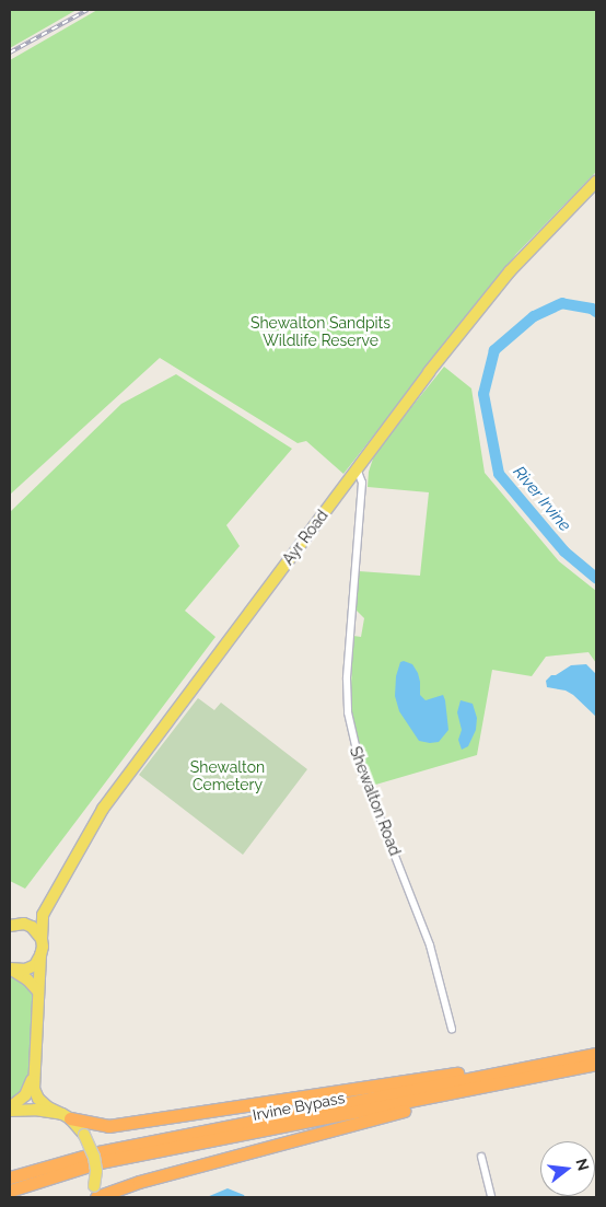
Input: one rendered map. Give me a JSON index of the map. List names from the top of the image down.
{
  "streets": {
    "highway": ["Irvine Bypass"],
    "main road": ["Ayr Road"],
    "street": ["Shewalton Road"]
  },
  "crossings": [
    ["Ayr Road", "Shewalton Road"]
  ],
  "water": ["River Irvine"],
  "parks": ["Shewalton Sandpits Wildlife Reserve", "Shewalton Cemetery"],
  "north": "right"
}
